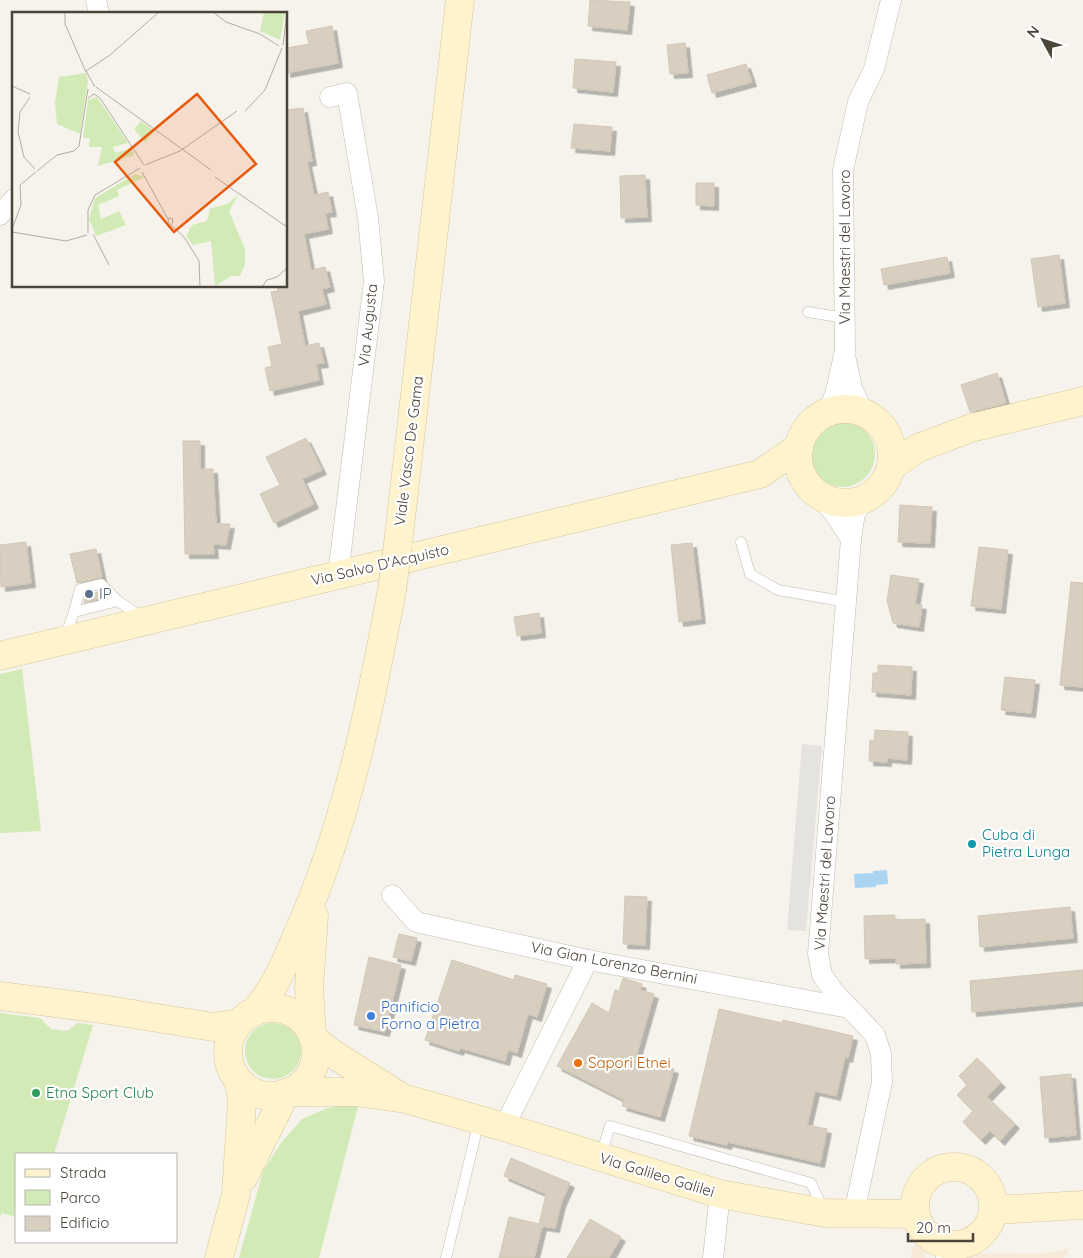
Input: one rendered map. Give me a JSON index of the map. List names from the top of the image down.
{
  "streets": {
    "main road": ["Viale Vasco De Gama", "Via Salvo D'Acquisto", "Via Galileo Galilei"],
    "street": ["Via Maestri del Lavoro", "Via Augusta", "Via Gian Lorenzo Bernini"]
  },
  "crossings": [
    ["Via Maestri del Lavoro", "Via Gian Lorenzo Bernini"],
    ["Via Maestri del Lavoro", "Via Galileo Galilei"],
    ["Via Augusta", "Via Salvo D'Acquisto"]
  ],
  "places": [
    "IP",
    "Cuba di Pietra Lunga",
    "Panificio Forno a Pietra",
    "Sapori Etnei",
    "Etna Sport Club"
  ],
  "legend": ["Strada", "Parco", "Edificio"],
  "scale_bar": "20 m",
  "north": "top left"
}
